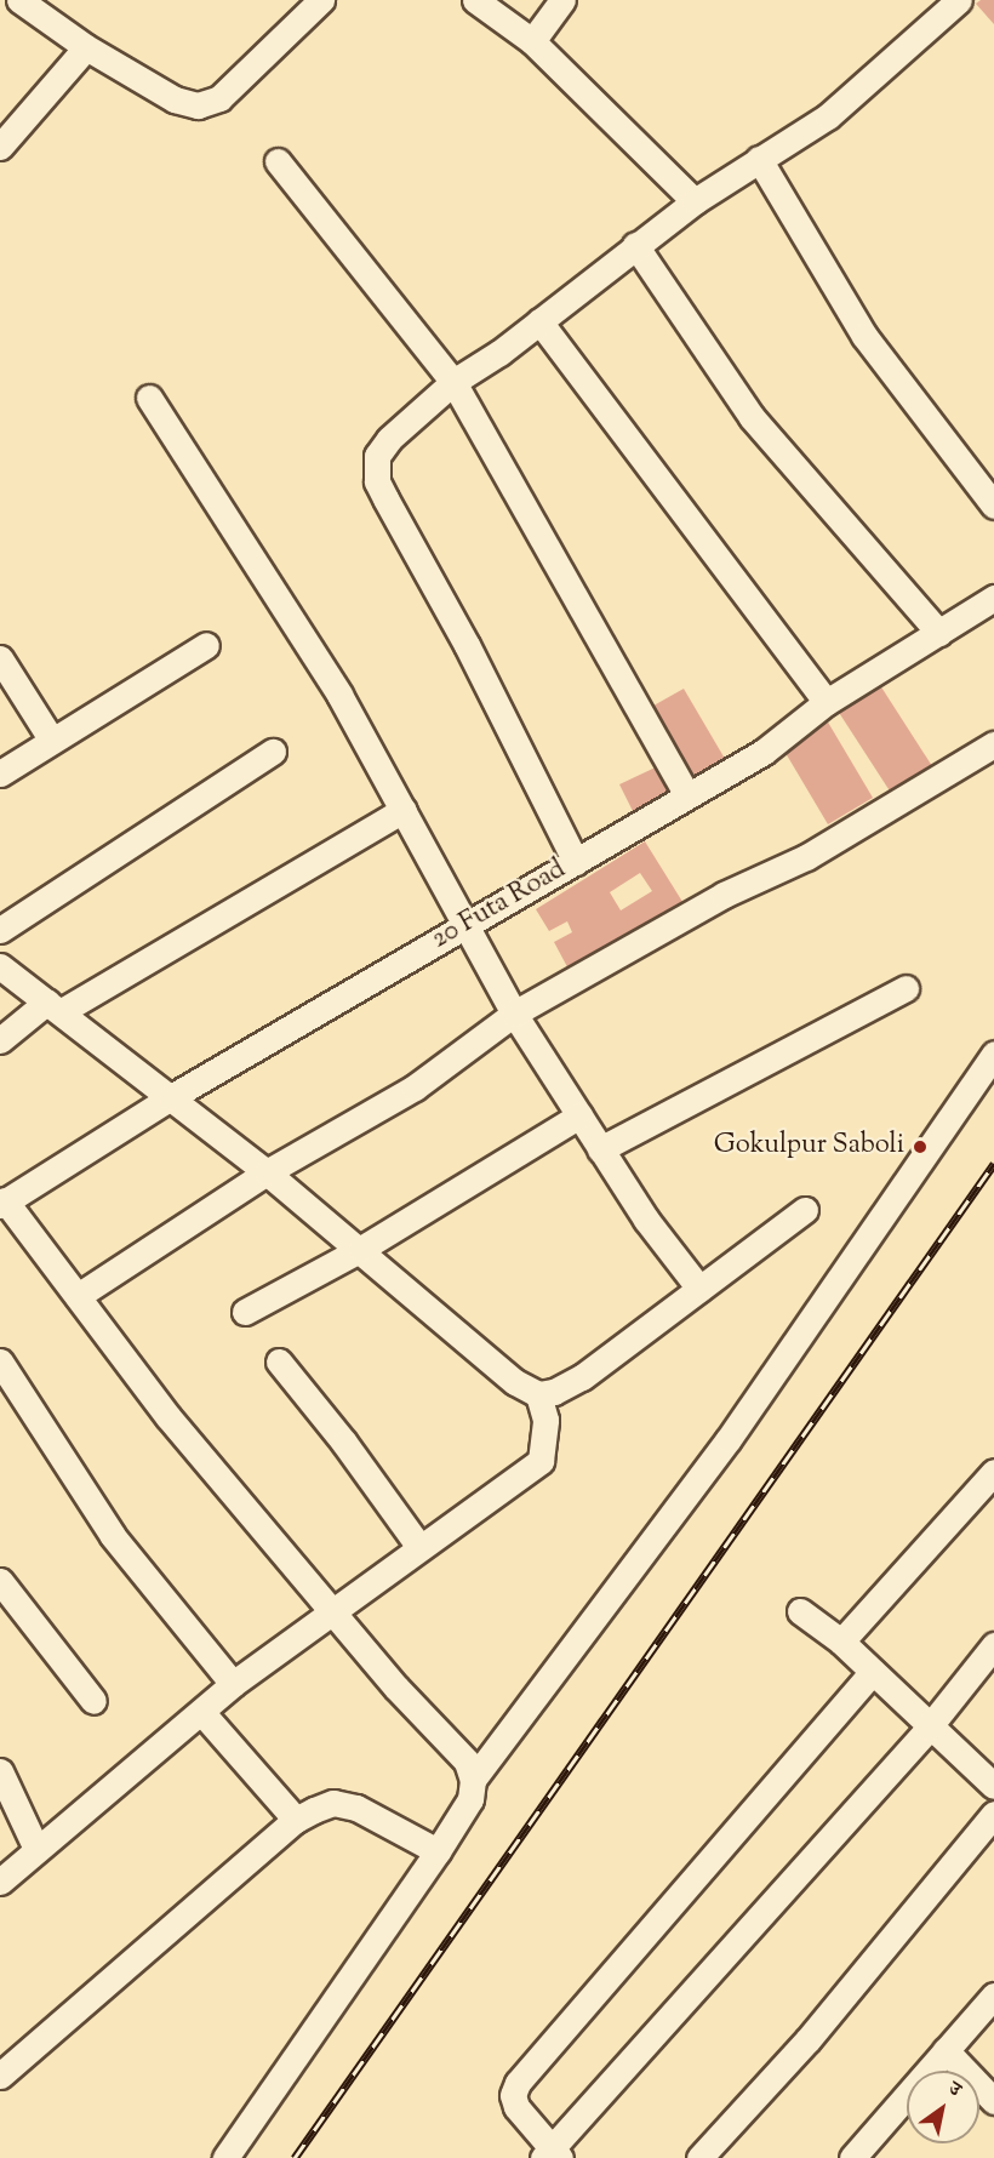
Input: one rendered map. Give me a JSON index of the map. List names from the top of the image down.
{
  "streets": {
    "street": ["20 Futa Road"]
  },
  "places": ["Gokulpur Saboli"],
  "north": "top right"
}
